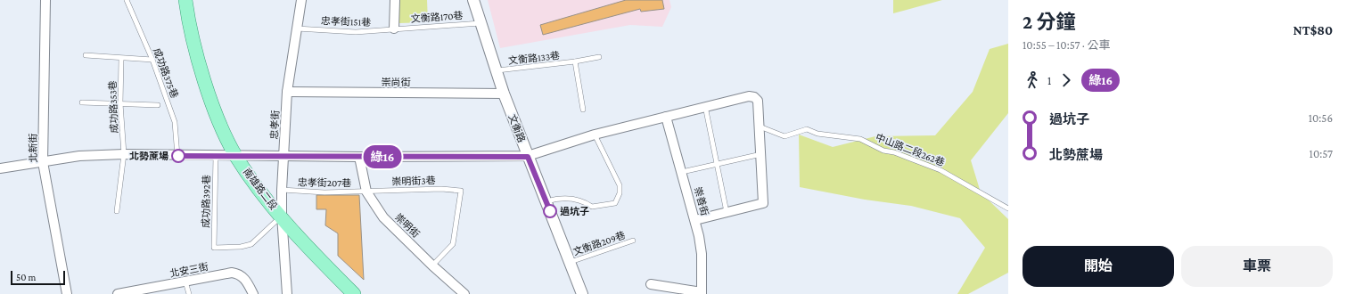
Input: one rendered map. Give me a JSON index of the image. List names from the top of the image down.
{
  "streets": {
    "main road": ["南雄路二段"],
    "street": [
      "崇尚街",
      "忠孝街",
      "文衡路",
      "北新街",
      "崇善街",
      "崇明街",
      "北安三街"
    ],
    "lane": [
      "文衡路170巷",
      "忠孝街151巷",
      "文衡路133巷",
      "成功路375巷",
      "成功路353巷",
      "中山路二段262巷",
      "崇明街3巷",
      "忠孝街207巷",
      "成功路392巷",
      "文衡路209巷"
    ]
  },
  "crossings": [
    ["文衡路170巷", "忠孝街151巷"],
    ["文衡路170巷", "文衡路"],
    ["忠孝街151巷", "忠孝街"],
    ["文衡路133巷", "文衡路"],
    ["崇尚街", "忠孝街"],
    ["崇尚街", "文衡路"],
    ["忠孝街", "忠孝街207巷"],
    ["忠孝街", "南雄路二段"],
    ["忠孝街", "成功路392巷"],
    ["文衡路", "文衡路209巷"],
    ["崇明街3巷", "忠孝街207巷"],
    ["崇明街3巷", "崇明街"],
    ["忠孝街207巷", "崇明街"],
    ["南雄路二段", "成功路392巷"]
  ],
  "places": ["北勢蔗場", "過坑子"],
  "lines": ["bus line 綠16"],
  "scale_bar": "50 m",
  "page": {
    "on_map": "綠16",
    "heading": ["2 分鐘", "10:55 – 10:57 · 公車", "NT$80"],
    "legs": ["1", "綠16"],
    "list": [
      {
        "name": "過坑子",
        "value": "10:56"
      },
      {
        "name": "北勢蔗場",
        "value": "10:57"
      }
    ],
    "buttons": ["開始", "車票"],
    "scale": "50 m"
  }
}
